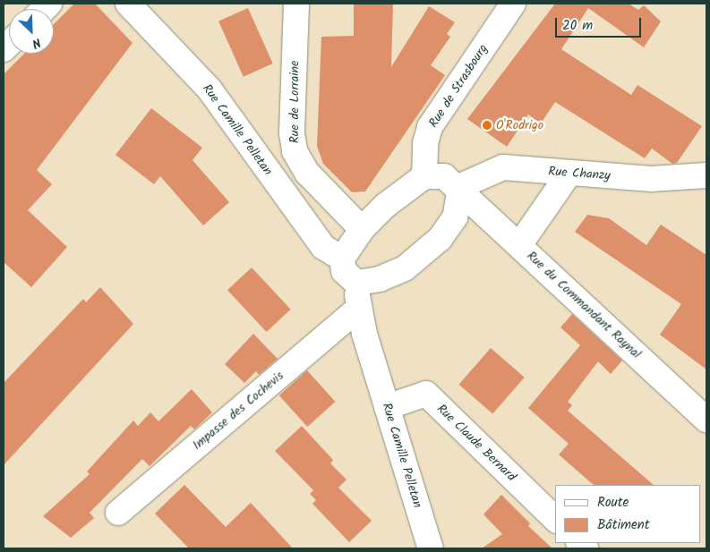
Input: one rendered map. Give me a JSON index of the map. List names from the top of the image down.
{
  "streets": {
    "street": [
      "Rue de Strasbourg",
      "Rue de Lorraine",
      "Rue Camille Pelletan",
      "Rue Chanzy",
      "Rue du Commandant Raynal",
      "Impasse des Cochevis",
      "Rue Claude Bernard"
    ]
  },
  "crossings": [
    ["Rue de Strasbourg", "Rue du Commandant Raynal"],
    ["Rue Camille Pelletan", "Impasse des Cochevis"],
    ["Rue Camille Pelletan", "Rue Claude Bernard"],
    ["Rue Chanzy", "Rue du Commandant Raynal"]
  ],
  "places": ["O'Rodrigo"],
  "legend": ["Route", "Bâtiment"],
  "scale_bar": "20 m",
  "north": "bottom right"
}
